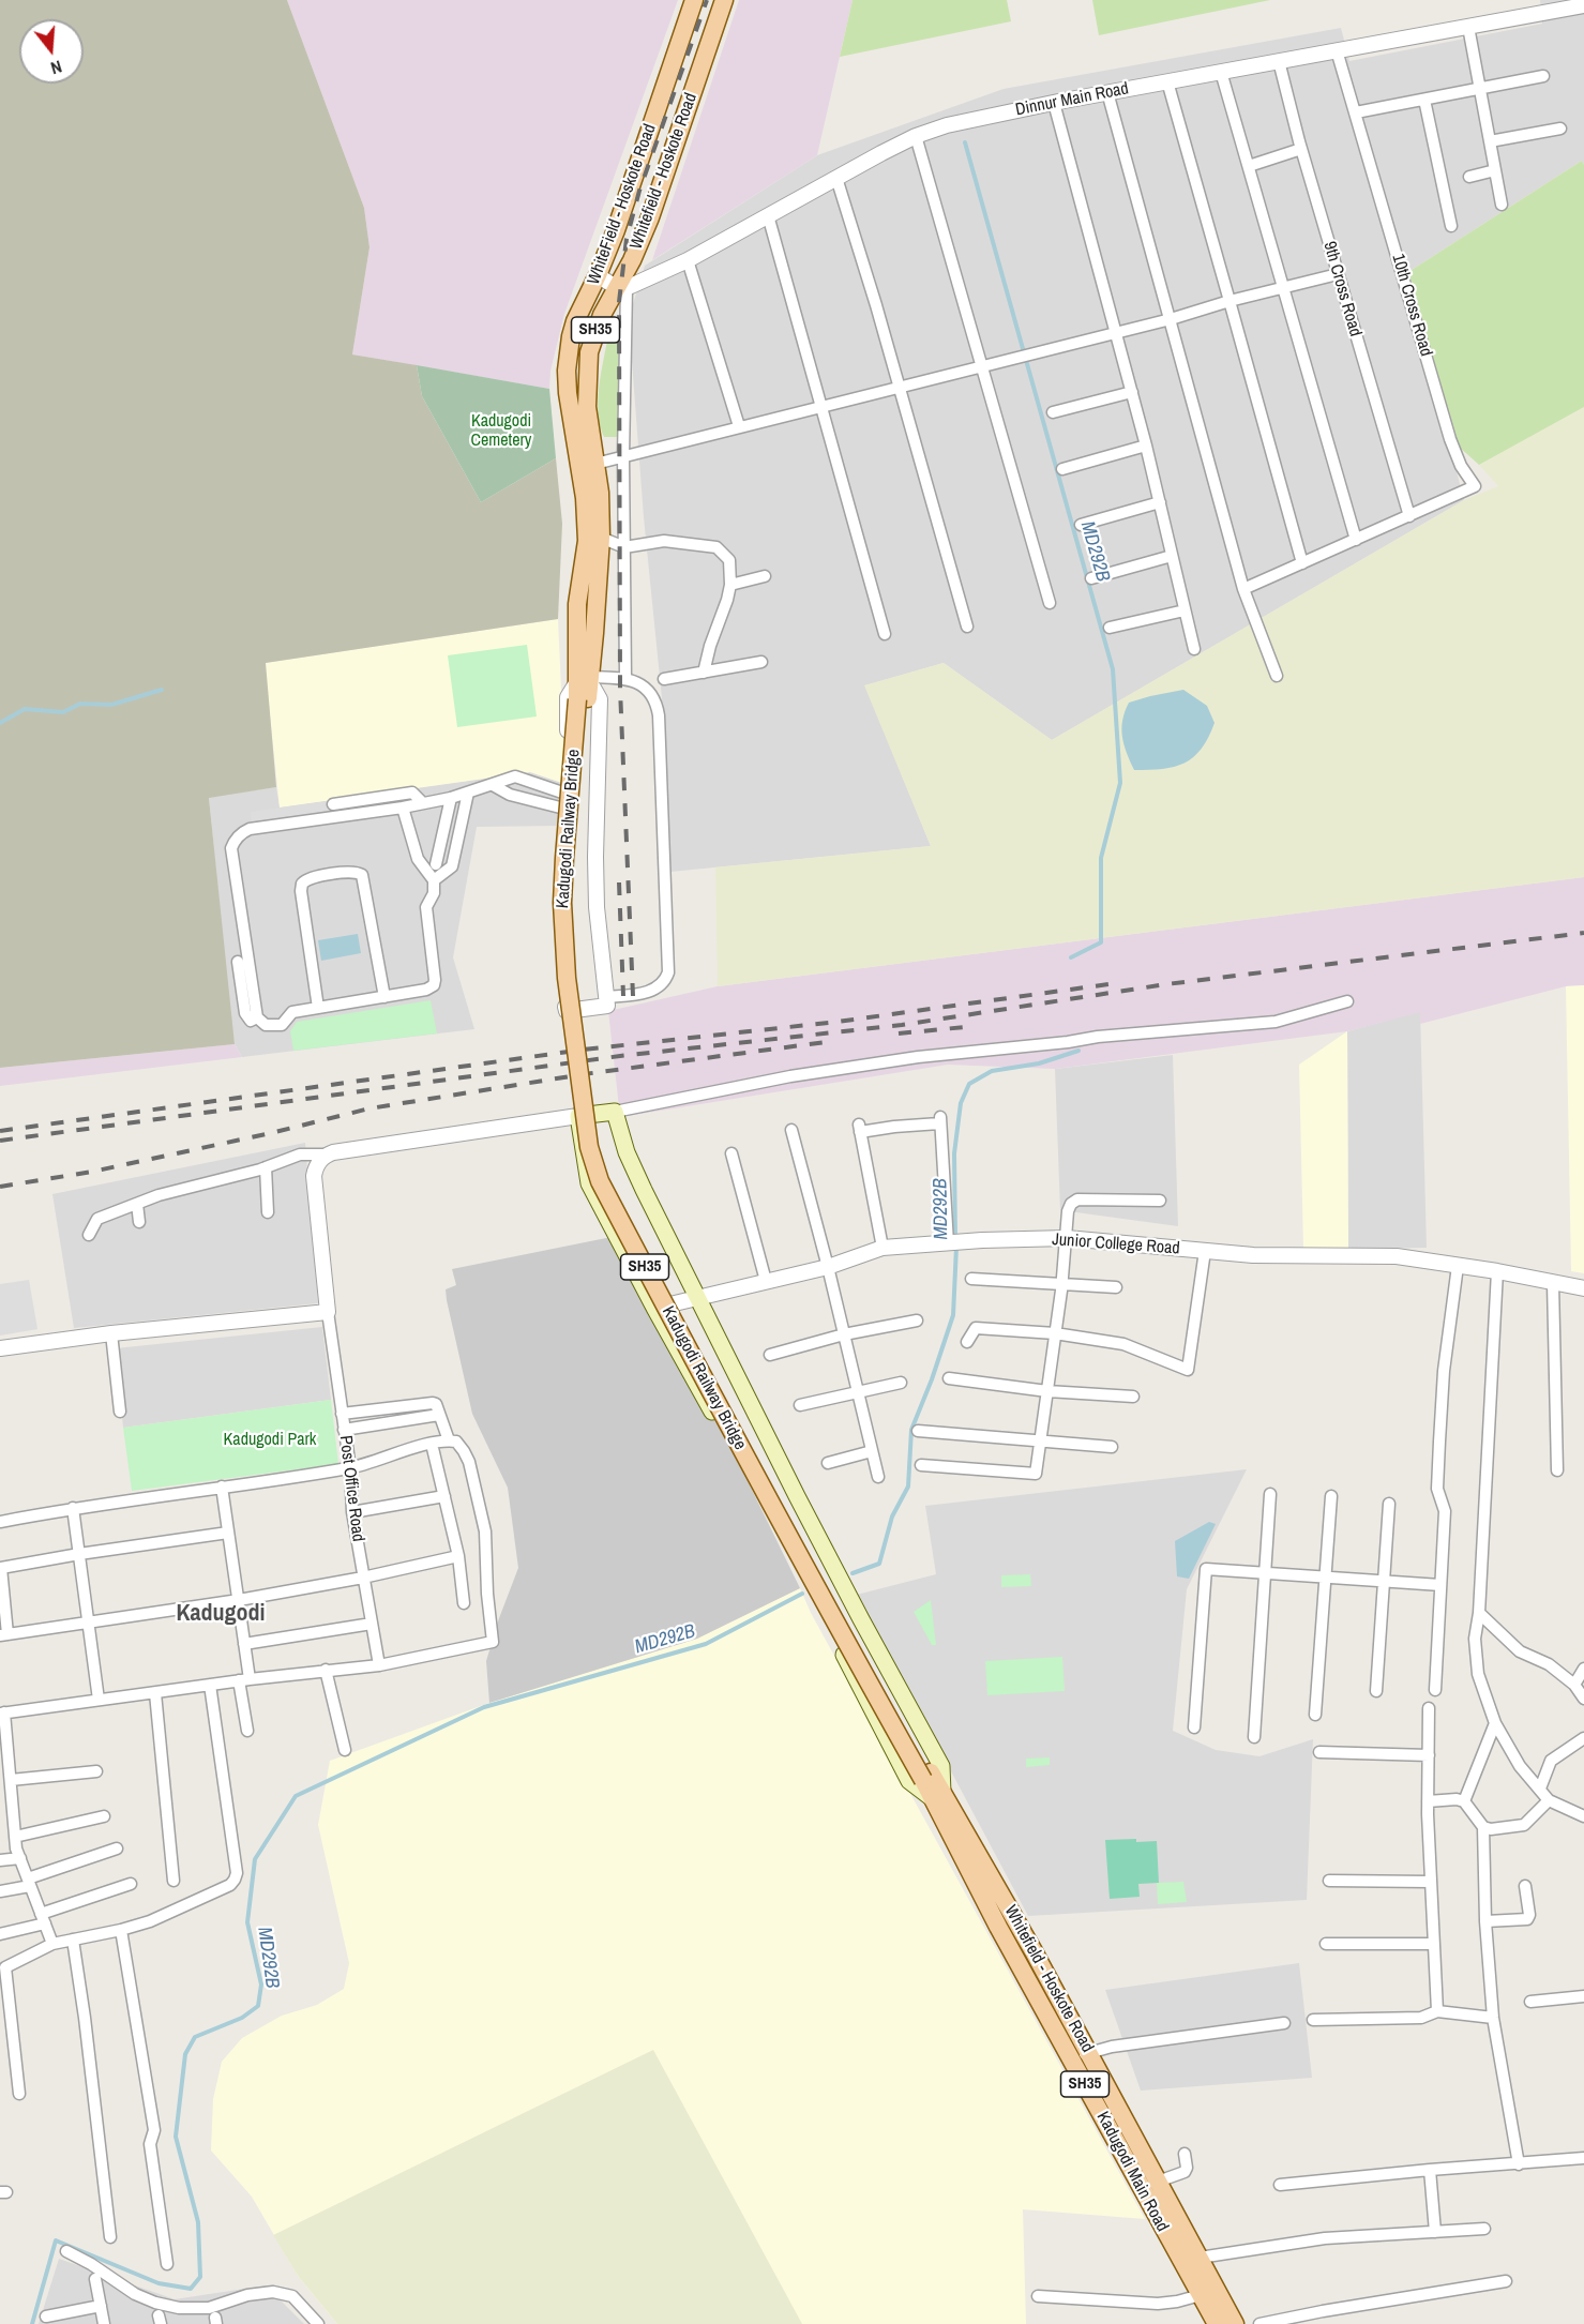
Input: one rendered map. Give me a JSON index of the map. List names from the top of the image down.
{
  "streets": {
    "main road": [
      "Whitefield - Hoskote Road",
      "WhiteField - Hoskote Road",
      "SH35",
      "Kadugodi Railway Bridge",
      "Kadugodi Main Road"
    ],
    "street": [
      "Dinnur Main Road",
      "9th Cross Road",
      "10th Cross Road",
      "Junior College Road",
      "Post Office Road"
    ]
  },
  "crossings": [
    ["Dinnur Main Road", "Whitefield - Hoskote Road"],
    ["Dinnur Main Road", "9th Cross Road"],
    ["Dinnur Main Road", "10th Cross Road"],
    ["Whitefield - Hoskote Road", "WhiteField - Hoskote Road"],
    ["Whitefield - Hoskote Road", "Kadugodi Railway Bridge"],
    ["Whitefield - Hoskote Road", "Kadugodi Main Road"],
    ["WhiteField - Hoskote Road", "Kadugodi Railway Bridge"],
    ["9th Cross Road", "10th Cross Road"],
    ["Kadugodi Railway Bridge", "Kadugodi Main Road"]
  ],
  "districts": ["Kadugodi"],
  "water": ["MD292B"],
  "parks": ["Kadugodi Cemetery", "Kadugodi Park"],
  "north": "bottom"
}
